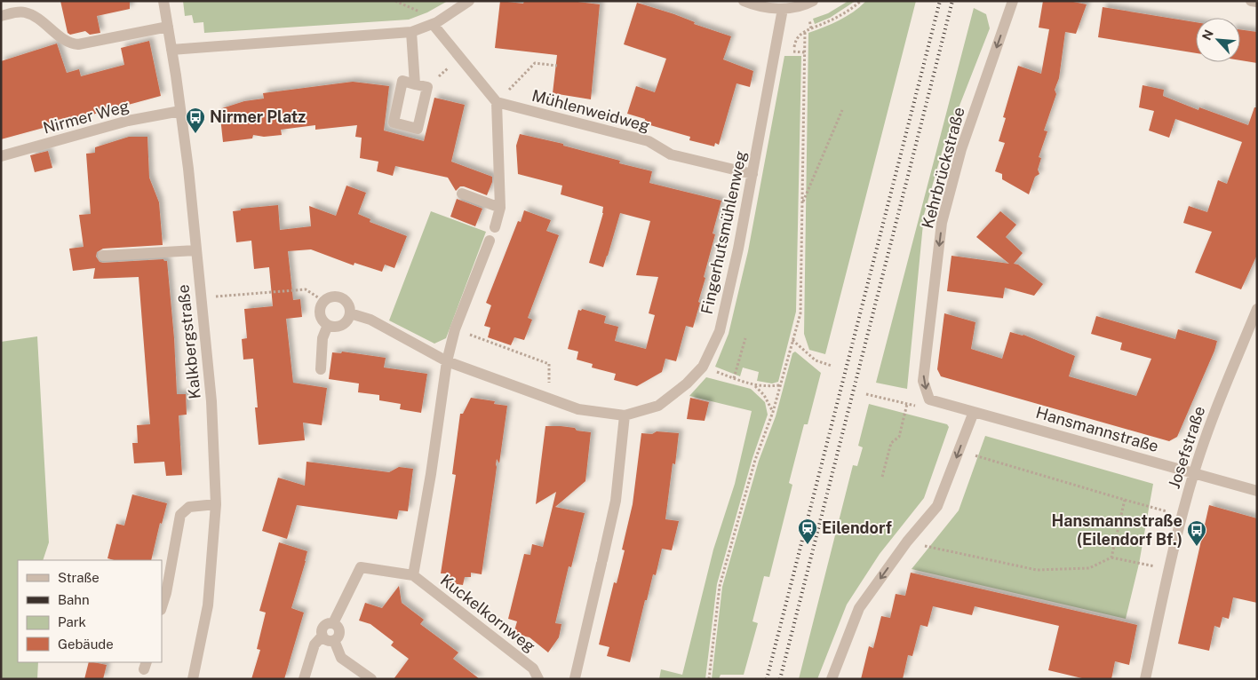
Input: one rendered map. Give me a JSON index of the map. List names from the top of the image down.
{
  "streets": {
    "street": [
      "Mühlenweidweg",
      "Nirmer Weg",
      "Kehrbrückstraße",
      "Fingerhutsmühlenweg",
      "Kalkbergstraße",
      "Hansmannstraße",
      "Josefstraße",
      "Kuckelkornweg"
    ]
  },
  "crossings": [
    ["Mühlenweidweg", "Fingerhutsmühlenweg"],
    ["Nirmer Weg", "Kalkbergstraße"],
    ["Kehrbrückstraße", "Hansmannstraße"],
    ["Hansmannstraße", "Josefstraße"]
  ],
  "one_way": ["Kehrbrückstraße"],
  "places": {
    "bus stop": ["Nirmer Platz", "Hansmannstraße (Eilendorf Bf.)"],
    "station": ["Eilendorf"]
  },
  "legend": [
    "Straße",
    "Bahn",
    "Park",
    "Gebäude"
  ],
  "north": "top left"
}
